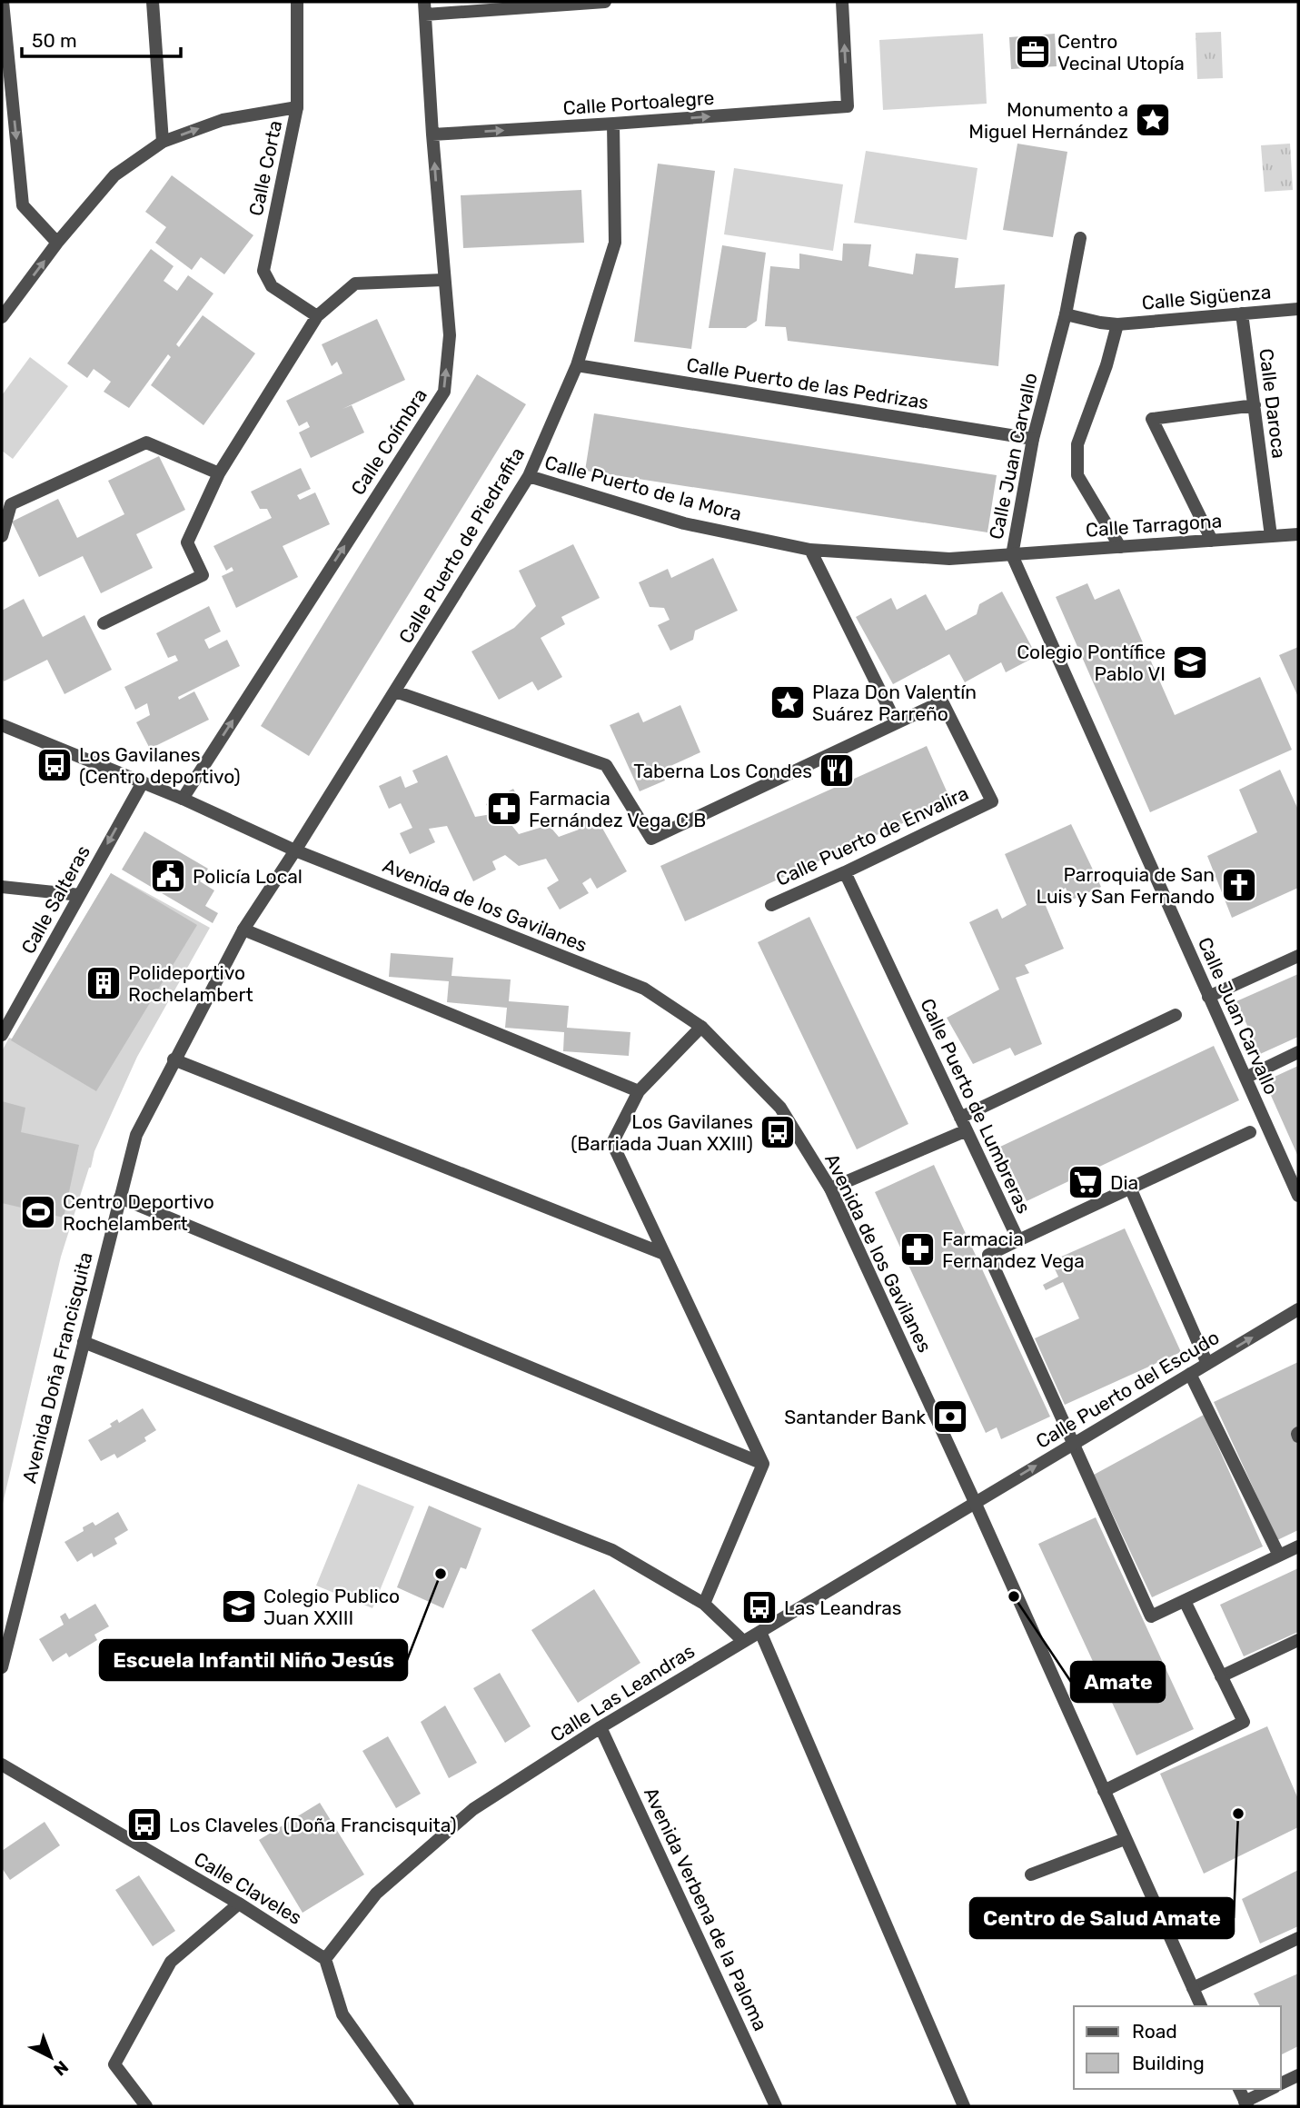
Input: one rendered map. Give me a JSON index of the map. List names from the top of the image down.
{
  "streets": {
    "street": [
      "Calle Portoalegre",
      "Calle Corta",
      "Calle Sigüenza",
      "Calle Puerto de las Pedrizas",
      "Calle Daroca",
      "Calle Coímbra",
      "Calle Juan Carvallo",
      "Calle Puerto de la Mora",
      "Calle Tarragona",
      "Calle Puerto de Piedrafita",
      "Calle Puerto de Envalira",
      "Calle Salteras",
      "Avenida de los Gavilanes",
      "Calle Puerto de Lumbreras",
      "Avenida Doña Francisquita",
      "Calle Puerto del Escudo",
      "Calle Las Leandras",
      "Calle Claveles",
      "Avenida Verbena de la Paloma"
    ]
  },
  "crossings": [
    ["Calle Portoalegre", "Calle Coímbra"],
    ["Calle Portoalegre", "Calle Puerto de Piedrafita"],
    ["Calle Sigüenza", "Calle Daroca"],
    ["Calle Sigüenza", "Calle Juan Carvallo"],
    ["Calle Sigüenza", "Calle Tarragona"],
    ["Calle Puerto de las Pedrizas", "Calle Juan Carvallo"],
    ["Calle Puerto de las Pedrizas", "Calle Puerto de Piedrafita"],
    ["Calle Daroca", "Calle Tarragona"],
    ["Calle Coímbra", "Avenida de los Gavilanes"],
    ["Calle Juan Carvallo", "Calle Puerto de la Mora"],
    ["Calle Juan Carvallo", "Calle Tarragona"],
    ["Calle Puerto de la Mora", "Calle Tarragona"],
    ["Calle Puerto de la Mora", "Calle Puerto de Piedrafita"],
    ["Calle Puerto de Piedrafita", "Avenida de los Gavilanes"],
    ["Calle Puerto de Piedrafita", "Avenida Doña Francisquita"],
    ["Calle Puerto de Envalira", "Calle Puerto de Lumbreras"],
    ["Calle Salteras", "Avenida de los Gavilanes"],
    ["Avenida de los Gavilanes", "Avenida Doña Francisquita"],
    ["Avenida de los Gavilanes", "Calle Puerto del Escudo"],
    ["Avenida de los Gavilanes", "Calle Las Leandras"],
    ["Calle Puerto de Lumbreras", "Calle Puerto del Escudo"],
    ["Calle Puerto del Escudo", "Calle Las Leandras"],
    ["Calle Las Leandras", "Calle Claveles"],
    ["Calle Las Leandras", "Avenida Verbena de la Paloma"]
  ],
  "one_way": [
    "Calle Portoalegre",
    "Calle Coímbra",
    "Calle Salteras",
    "Calle Puerto del Escudo"
  ],
  "places": {
    "office": ["Centro Vecinal Utopía"],
    "place": ["Monumento a Miguel Hernández", "Plaza Don Valentín Suárez Parreño"],
    "school or university": ["Colegio Pontífice Pablo VI", "Colegio Publico Juan XXIII"],
    "bus stop": [
      "Los Gavilanes (Centro deportivo)",
      "Los Gavilanes (Barriada Juan XXIII)",
      "Las Leandras",
      "Los Claveles (Doña Francisquita)"
    ],
    "restaurant": ["Taberna Los Condes"],
    "pharmacy": ["Farmacia Fernández Vega C B", "Farmacia Fernandez Vega"],
    "public building": ["Policía Local"],
    "church": ["Parroquia de San Luis y San Fernando"],
    "building": ["Polideportivo Rochelambert"],
    "supermarket": ["Dia"],
    "sports": ["Centro Deportivo Rochelambert"],
    "bank": ["Santander Bank"],
    "other": ["Escuela Infantil Niño Jesús", "Amate", "Centro de Salud Amate"]
  },
  "legend": ["Road", "Building"],
  "scale_bar": "50 m",
  "north": "bottom right"
}
